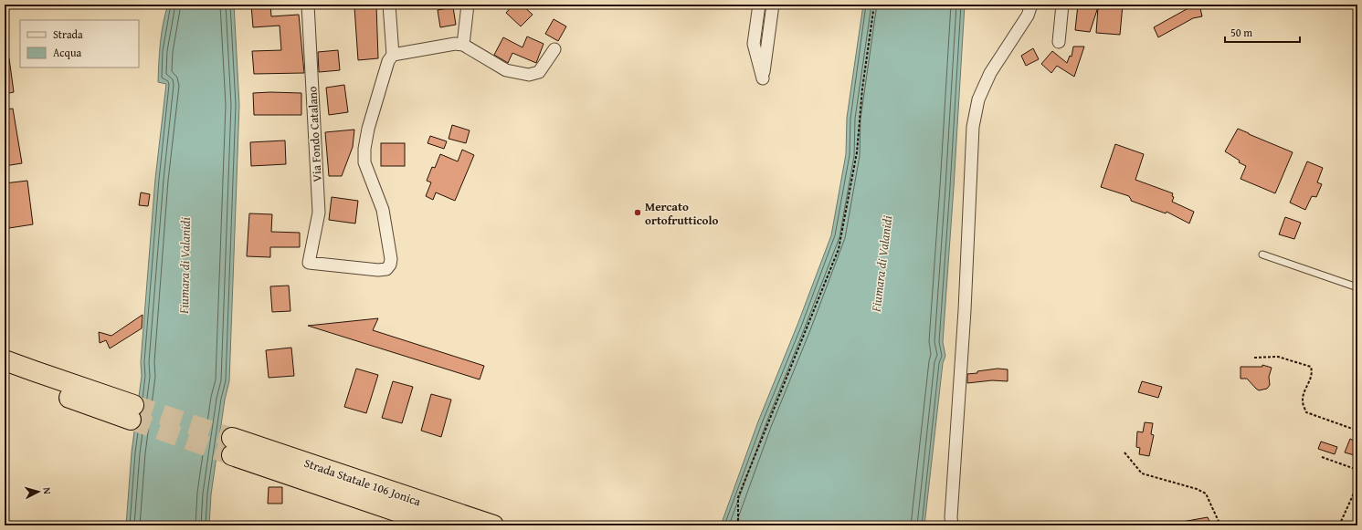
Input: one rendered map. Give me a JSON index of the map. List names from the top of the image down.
{
  "streets": {
    "highway": ["Strada Statale 106 Jonica"],
    "street": ["Via Fondo Catalano"]
  },
  "water": ["Fiumara di Valanidi"],
  "places": ["Mercato ortofrutticolo"],
  "legend": ["Strada", "Acqua"],
  "scale_bar": "50 m",
  "north": "right"
}
